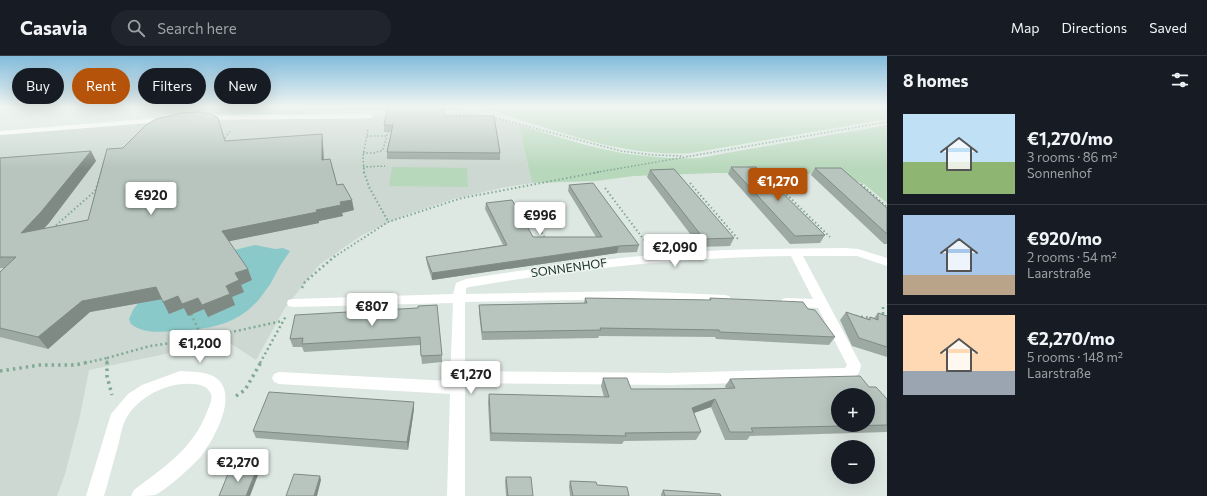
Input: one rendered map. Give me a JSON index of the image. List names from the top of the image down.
{
  "streets": {
    "street": ["SONNENHOF"]
  },
  "page": {
    "header": "Casavia",
    "search": "Search here",
    "nav": ["Map", "Directions", "Saved"],
    "heading": "8 homes",
    "chip": [
      "Buy",
      "Rent",
      "Filters",
      "New"
    ],
    "list": [
      {
        "name": "€1,270/mo",
        "note": "3 rooms · 86 m² · Sonnenhof"
      },
      {
        "name": "€920/mo",
        "note": "2 rooms · 54 m² · Laarstraße"
      },
      {
        "name": "€2,270/mo",
        "note": "5 rooms · 148 m² · Laarstraße"
      }
    ],
    "price": [
      "€1,270",
      "€920",
      "€996",
      "€2,090",
      "€807",
      "€1,200",
      "€1,270",
      "€2,270"
    ],
    "map_buttons": ["+", "−"]
  }
}
